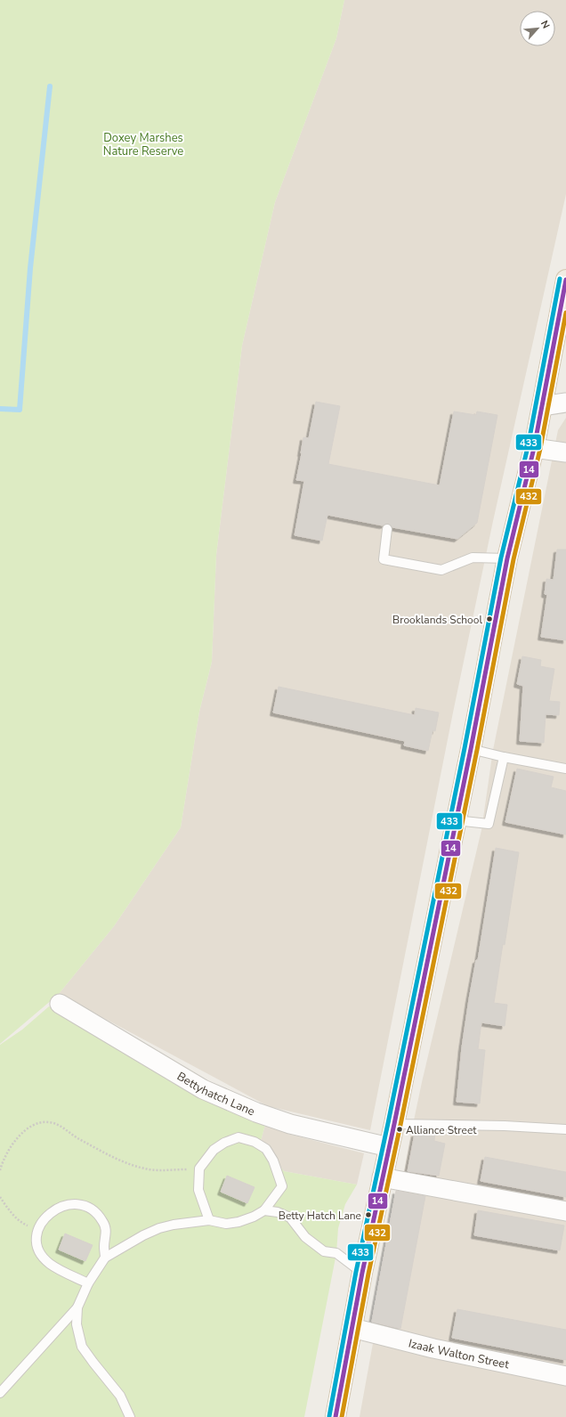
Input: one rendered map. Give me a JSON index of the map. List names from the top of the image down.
{
  "streets": {
    "street": ["Bettyhatch Lane", "Izaak Walton Street"]
  },
  "parks": ["Doxey Marshes Nature Reserve"],
  "places": ["Brooklands School", "Alliance Street", "Betty Hatch Lane"],
  "lines": ["transit line 433", "transit line 14", "transit line 432"],
  "north": "top right"
}
